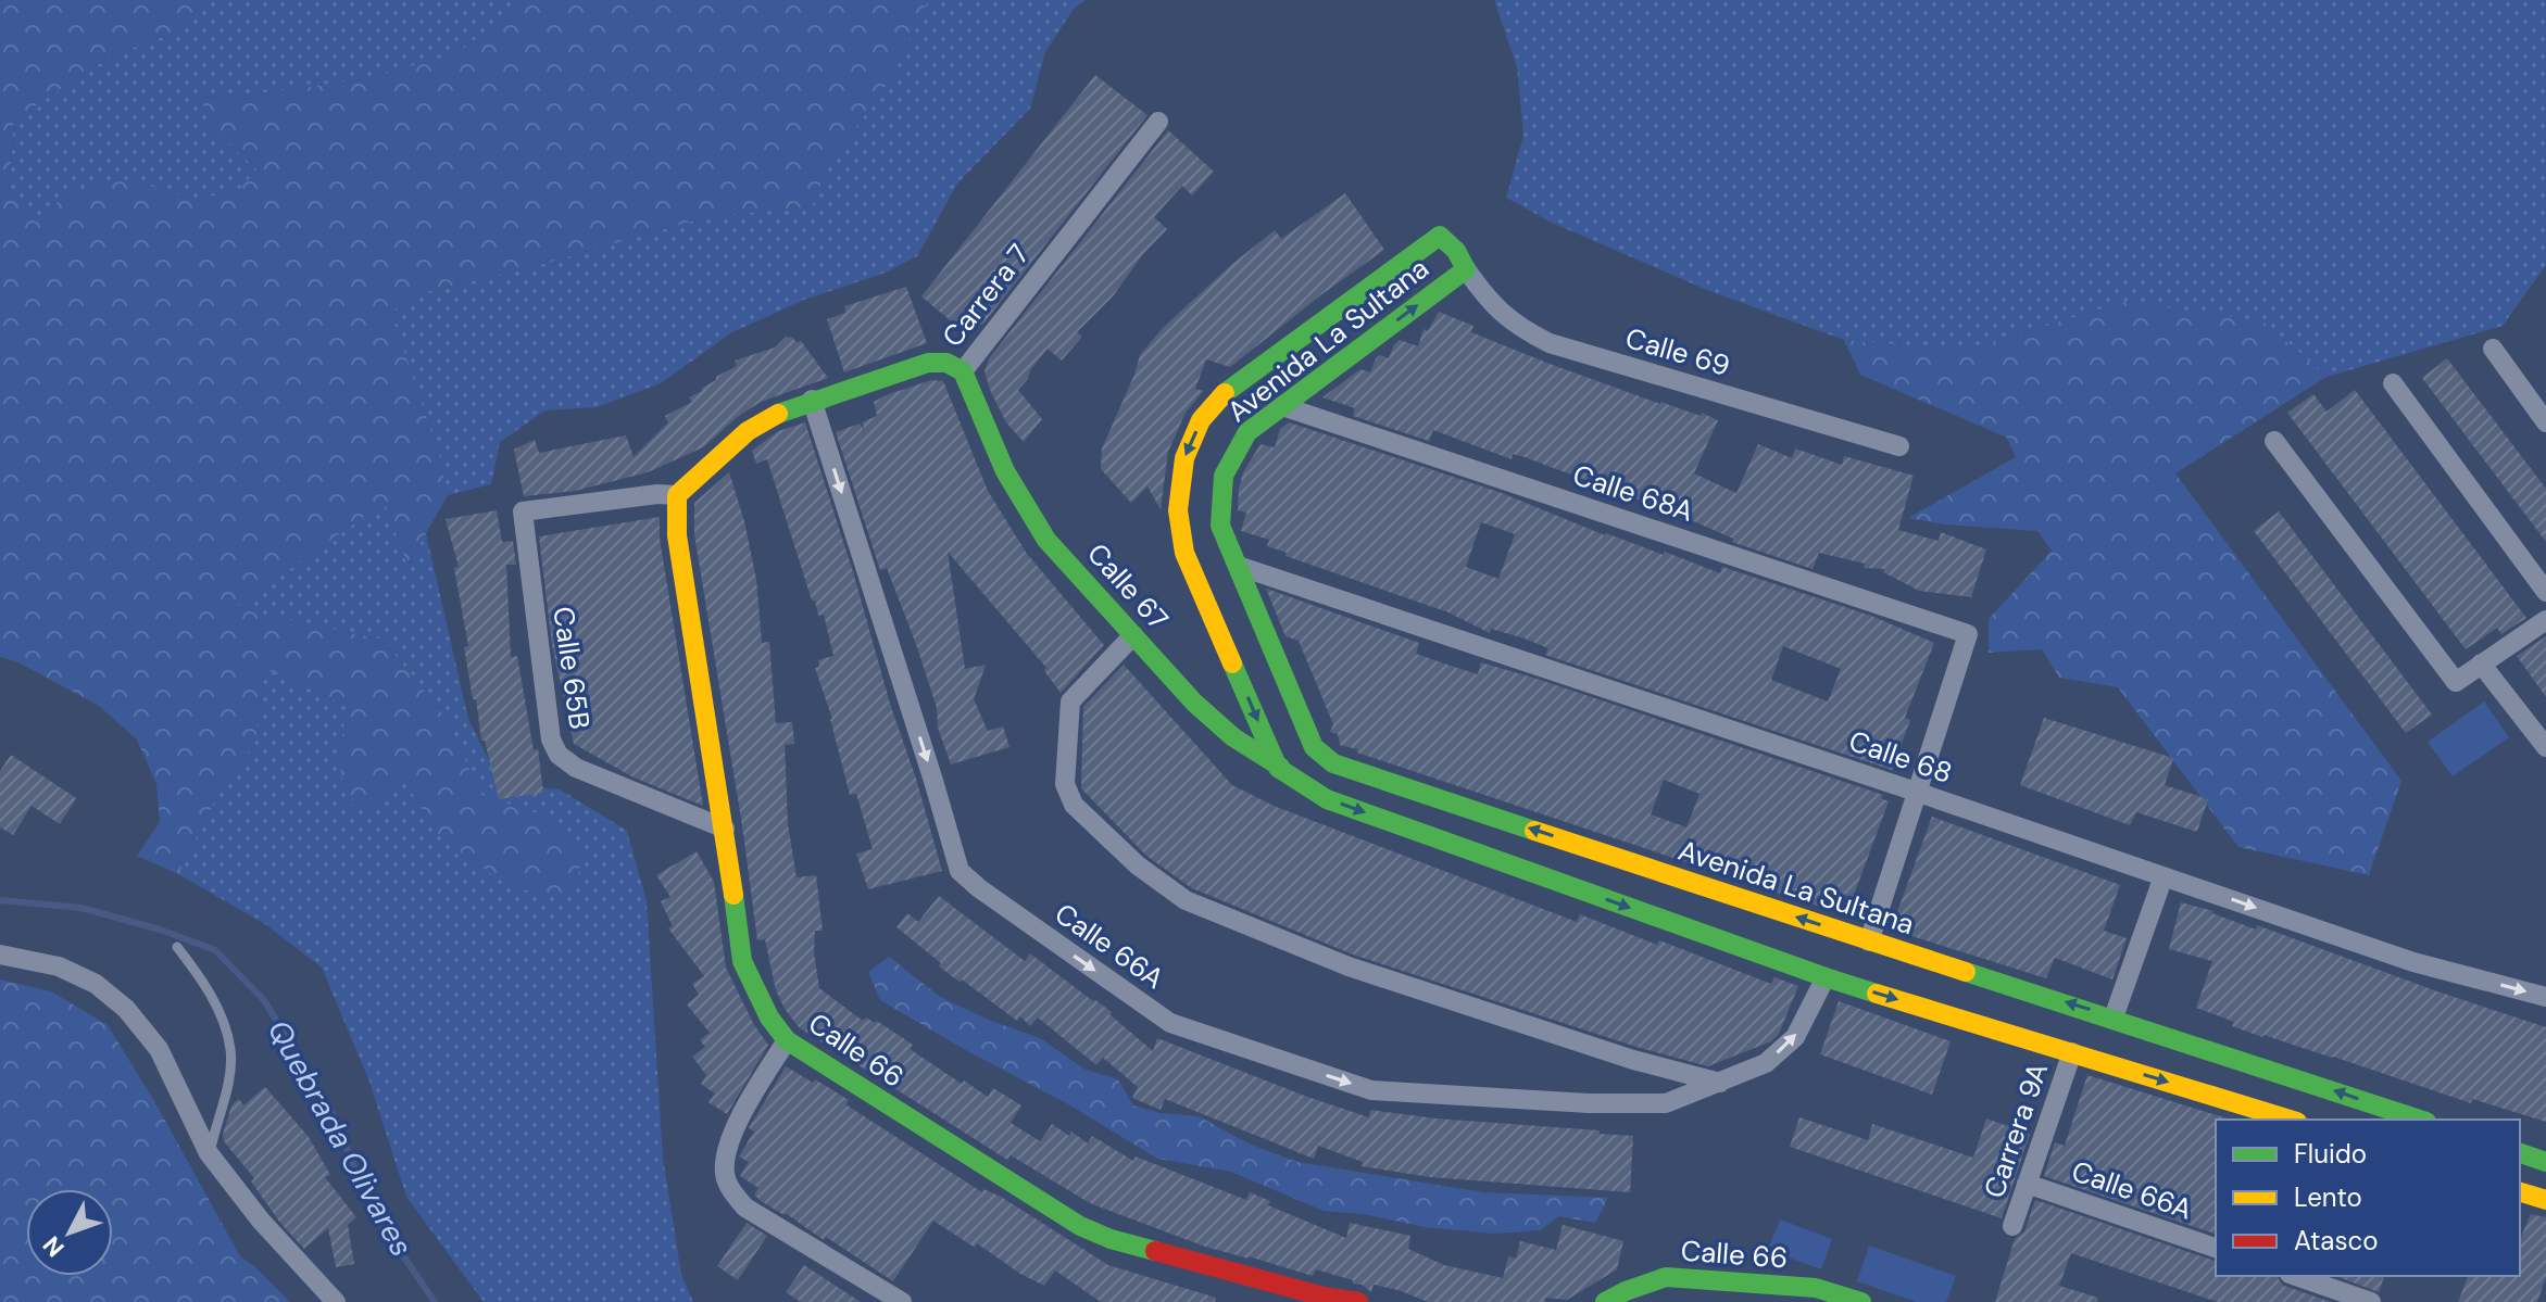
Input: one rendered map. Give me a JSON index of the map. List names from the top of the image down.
{
  "streets": {
    "street": [
      "Carrera 7",
      "Avenida La Sultana",
      "Calle 69",
      "Calle 68A",
      "Calle 67",
      "Calle 65B",
      "Calle 68",
      "Calle 66A",
      "Calle 66",
      "Carrera 9A"
    ]
  },
  "crossings": [
    ["Carrera 7", "Calle 67"],
    ["Carrera 7", "Calle 65B"],
    ["Carrera 7", "Calle 66A"],
    ["Carrera 7", "Calle 66"],
    ["Avenida La Sultana", "Calle 69"],
    ["Avenida La Sultana", "Calle 68A"],
    ["Avenida La Sultana", "Calle 67"],
    ["Avenida La Sultana", "Calle 68"],
    ["Calle 68A", "Calle 68"],
    ["Calle 65B", "Calle 66"],
    ["Calle 66A", "Carrera 9A"]
  ],
  "water": ["Quebrada Olivares"],
  "legend": ["Fluido", "Lento", "Atasco"],
  "north": "bottom left"
}
